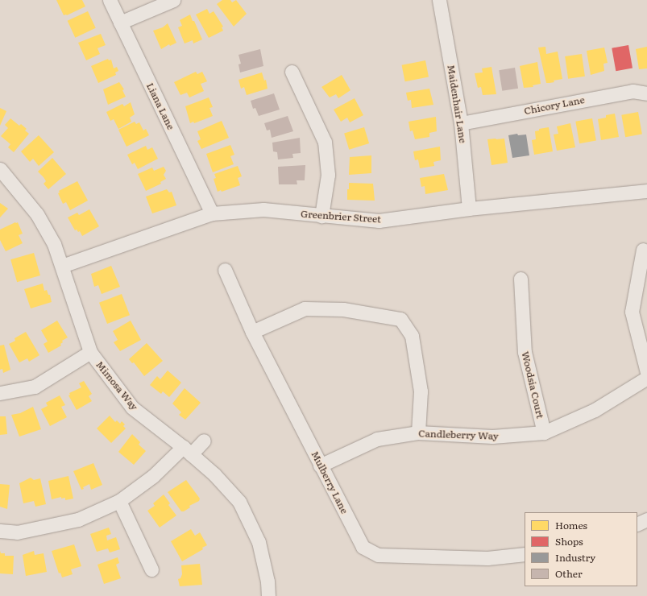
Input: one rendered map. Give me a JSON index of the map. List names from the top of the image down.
{
  "streets": {
    "street": [
      "Maidenhair Lane",
      "Chicory Lane",
      "Liana Lane",
      "Greenbrier Street",
      "Woodsia Court",
      "Mimosa Way",
      "Candleberry Way",
      "Mulberry Lane"
    ]
  },
  "crossings": [
    ["Maidenhair Lane", "Chicory Lane"],
    ["Maidenhair Lane", "Greenbrier Street"],
    ["Liana Lane", "Greenbrier Street"],
    ["Greenbrier Street", "Mimosa Way"],
    ["Woodsia Court", "Candleberry Way"],
    ["Candleberry Way", "Mulberry Lane"]
  ],
  "legend": [
    "Homes",
    "Shops",
    "Industry",
    "Other"
  ]
}
